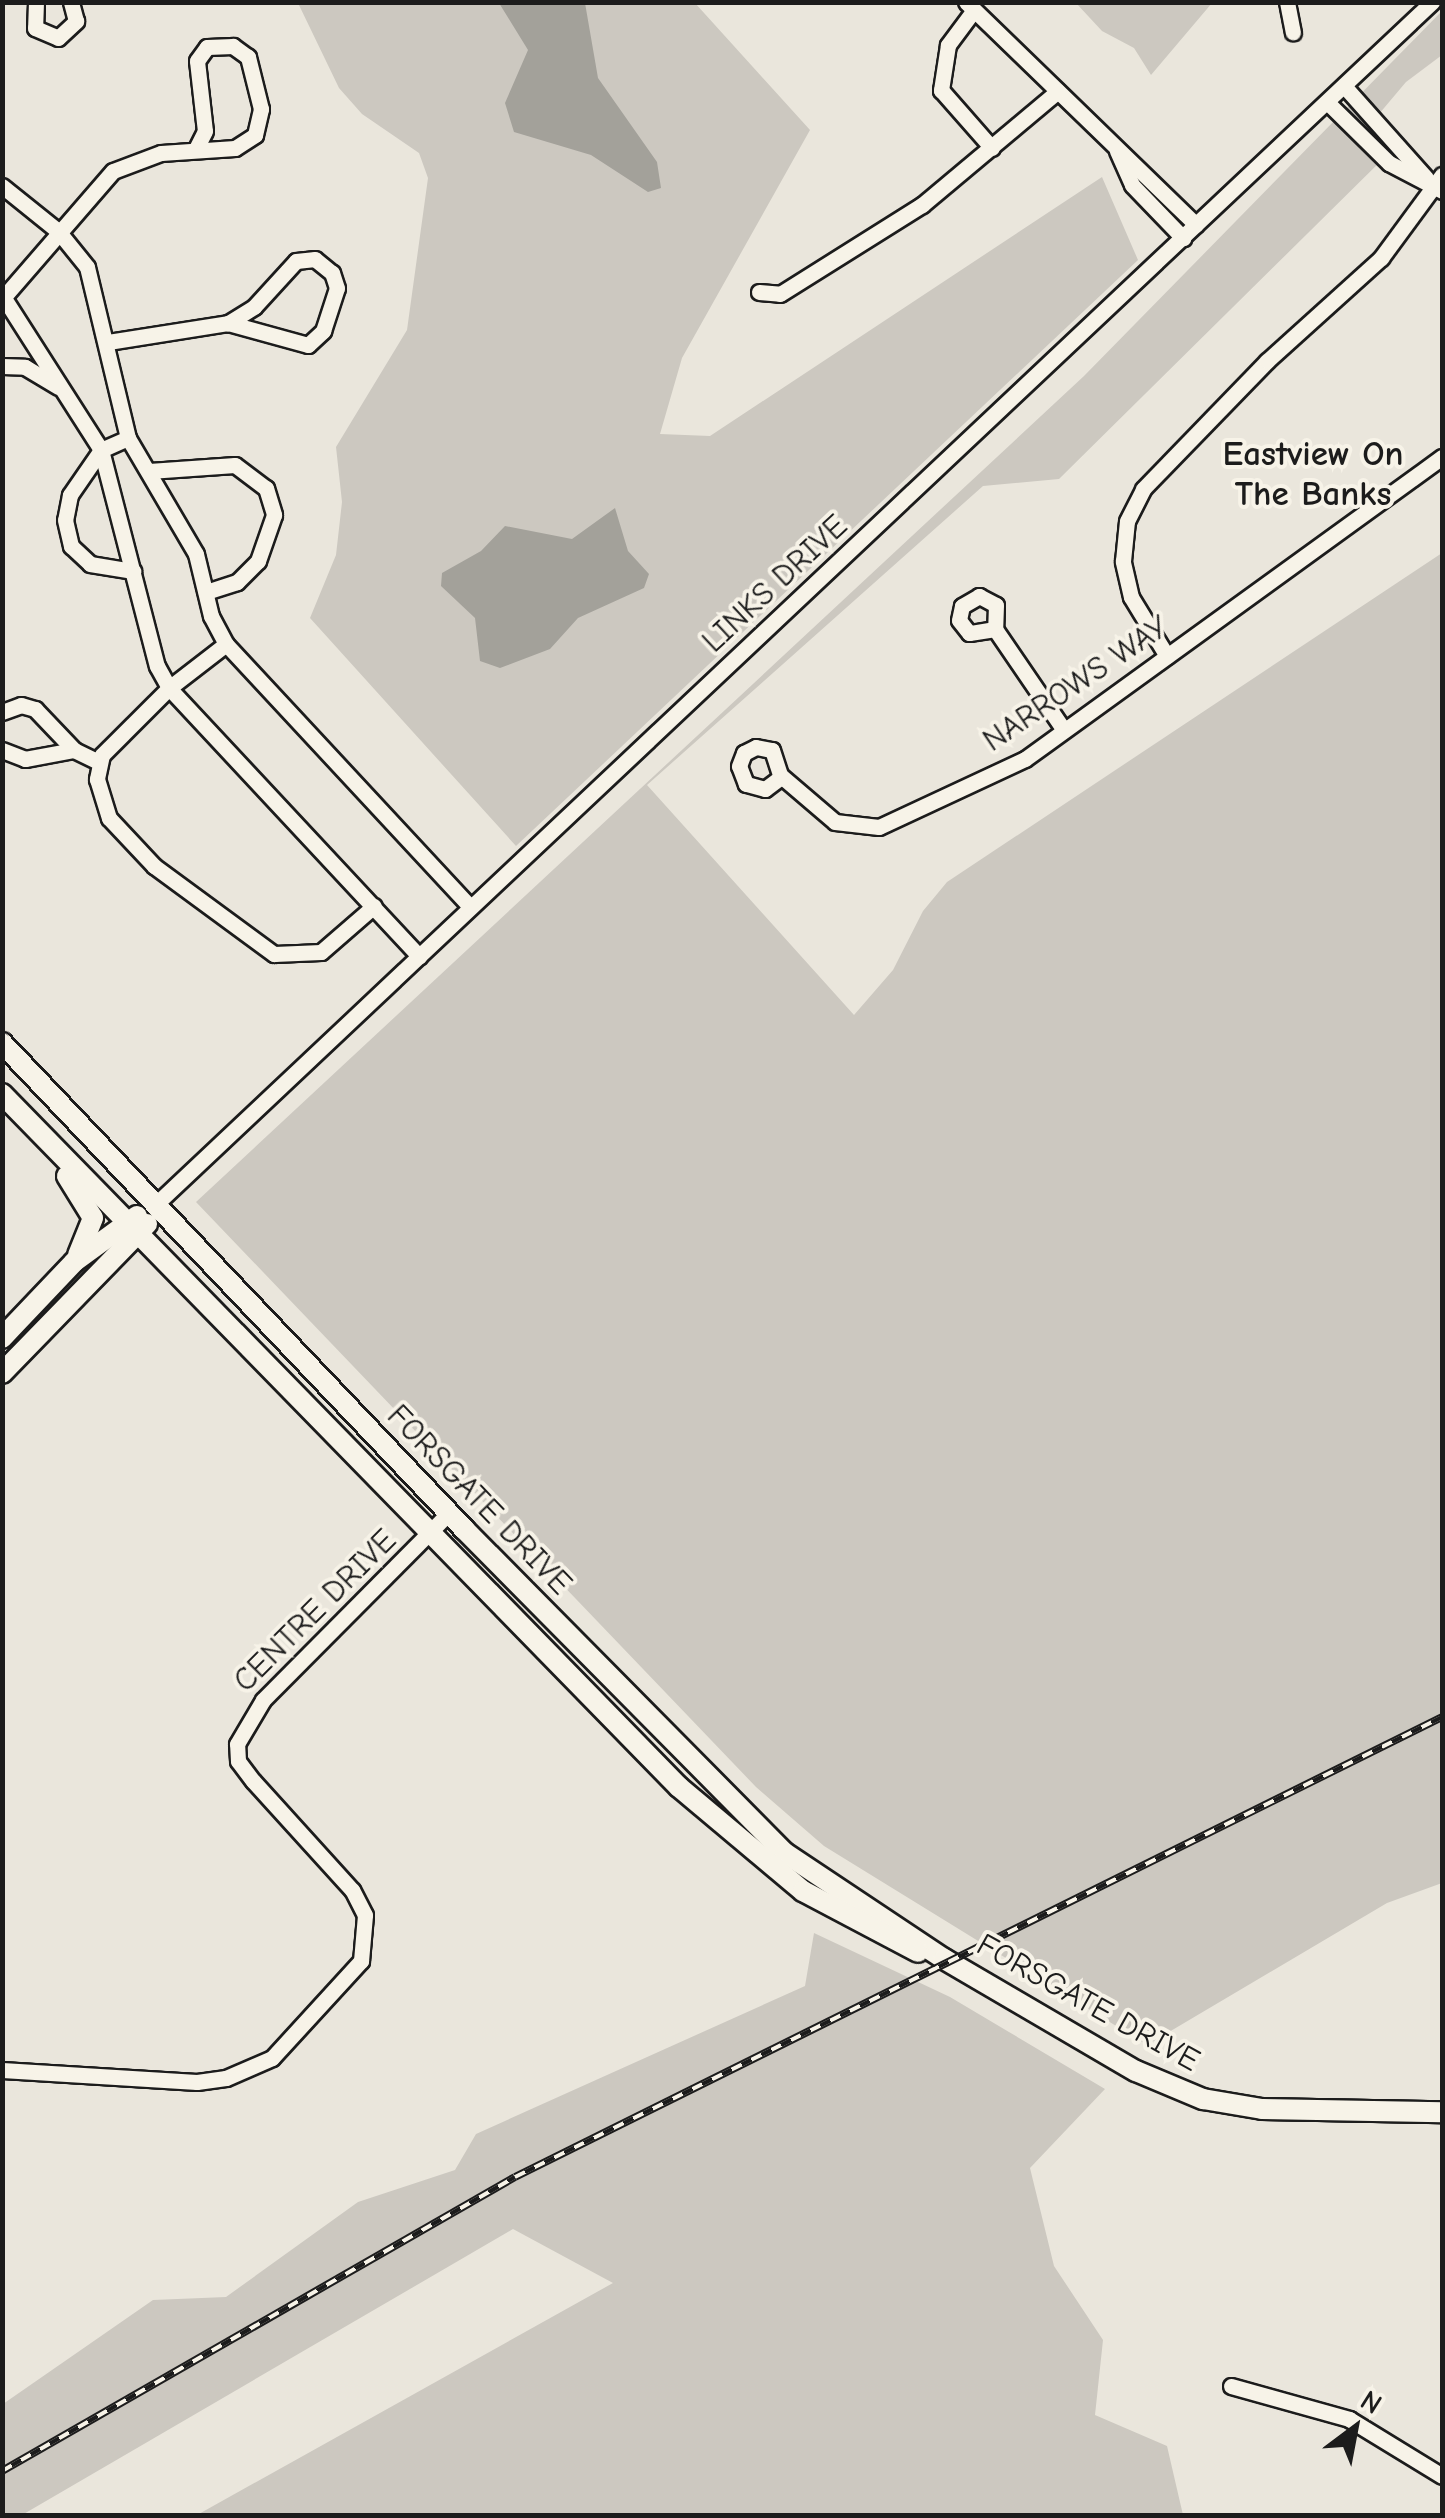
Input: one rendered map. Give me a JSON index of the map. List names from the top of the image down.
{
  "streets": {
    "main road": ["FORSGATE DRIVE"],
    "street": ["LINKS DRIVE", "NARROWS WAY", "CENTRE DRIVE"]
  },
  "crossings": [
    ["LINKS DRIVE", "FORSGATE DRIVE"],
    ["FORSGATE DRIVE", "CENTRE DRIVE"]
  ],
  "districts": ["Eastview On The Banks"],
  "north": "top right"
}
